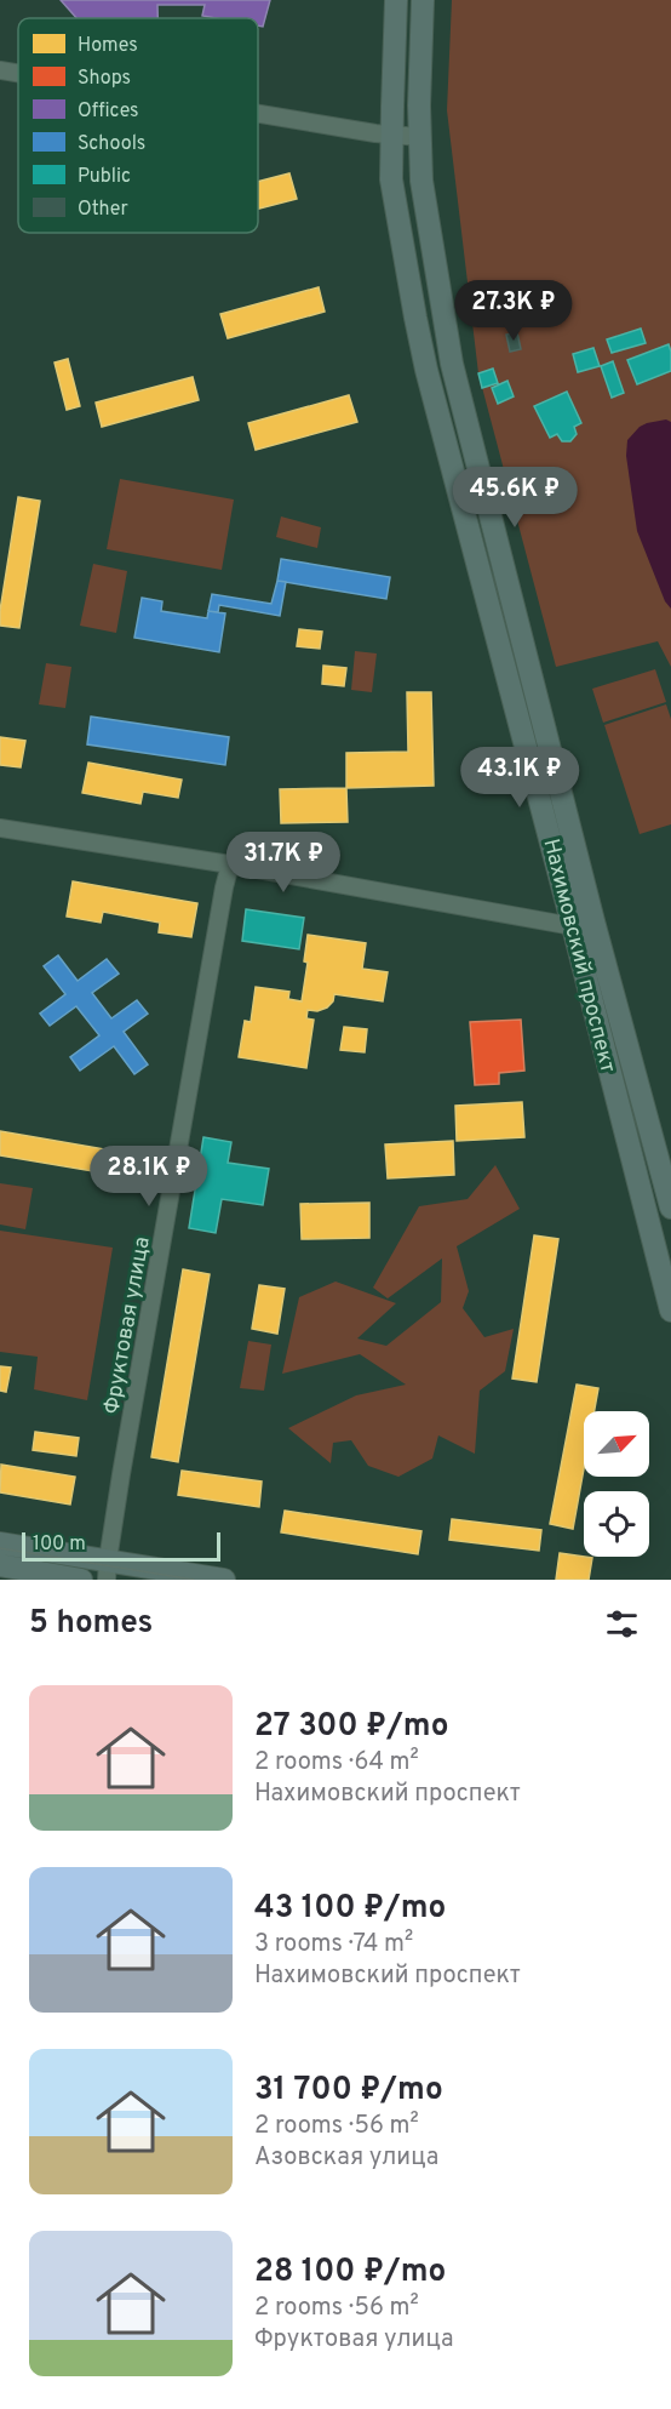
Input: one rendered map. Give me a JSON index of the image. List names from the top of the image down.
{
  "streets": {
    "main road": ["Нахимовский проспект"],
    "street": ["Фруктовая улица"]
  },
  "legend": [
    "Homes",
    "Shops",
    "Offices",
    "Schools",
    "Public",
    "Other"
  ],
  "scale_bar": "100 m",
  "north": "top right",
  "page": {
    "price": [
      "27.3K ₽",
      "45.6K ₽",
      "43.1K ₽",
      "31.7K ₽",
      "28.1K ₽"
    ],
    "scale": "100 m",
    "heading": "5 homes",
    "list": [
      {
        "name": "27 300 ₽/mo",
        "note": "2 rooms · 64 m² · Нахимовский проспект"
      },
      {
        "name": "43 100 ₽/mo",
        "note": "3 rooms · 74 m² · Нахимовский проспект"
      },
      {
        "name": "31 700 ₽/mo",
        "note": "2 rooms · 56 m² · Азовская улица"
      },
      {
        "name": "28 100 ₽/mo",
        "note": "2 rooms · 56 m² · Фруктовая улица"
      }
    ]
  }
}
